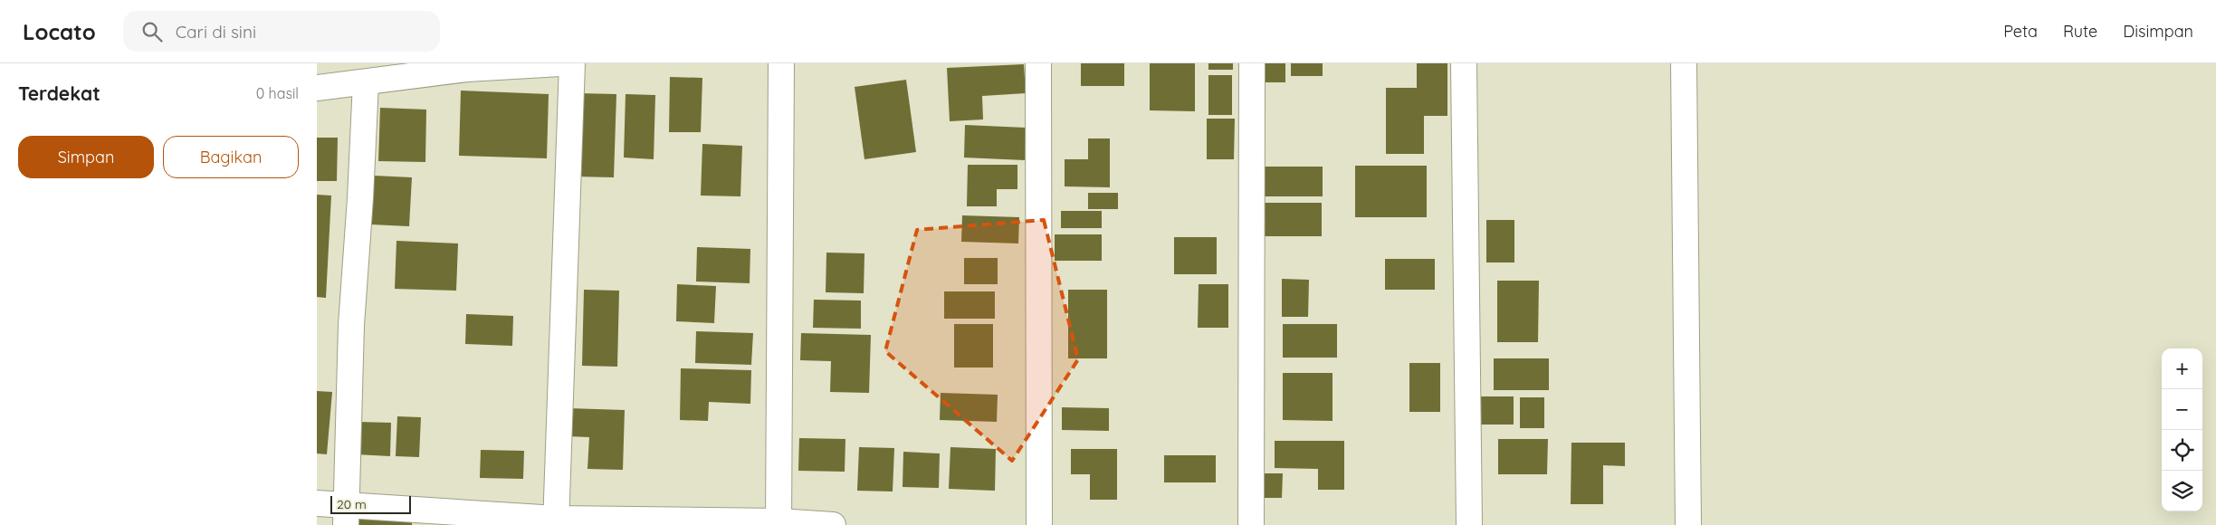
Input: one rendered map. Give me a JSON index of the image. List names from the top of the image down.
{
  "scale_bar": "20 m",
  "page": {
    "header": "Locato",
    "search": "Cari di sini",
    "nav": ["Peta", "Rute", "Disimpan"],
    "heading": ["Terdekat", "0 hasil"],
    "buttons": ["Simpan", "Bagikan"],
    "map_buttons": ["+", "−"],
    "scale": "20 m"
  }
}
